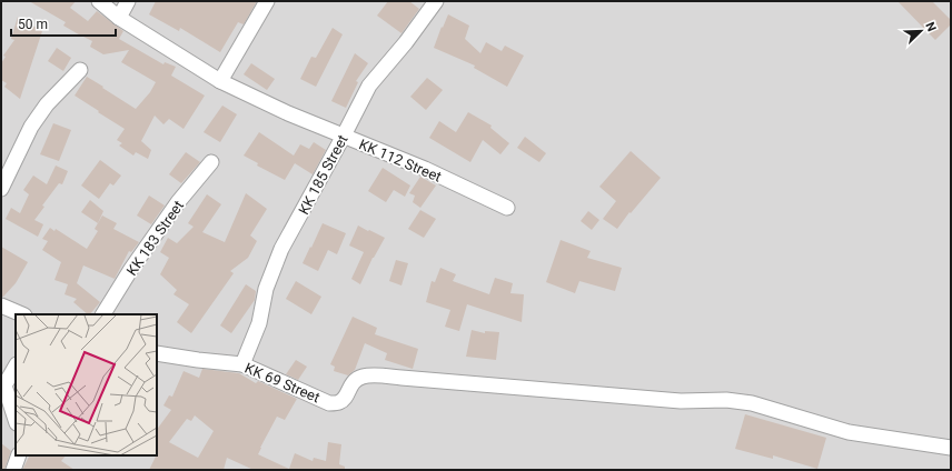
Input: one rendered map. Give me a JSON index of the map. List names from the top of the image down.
{
  "streets": {
    "street": [
      "KK 112 Street",
      "KK 185 Street",
      "KK 183 Street",
      "KK 69 Street"
    ]
  },
  "crossings": [
    ["KK 112 Street", "KK 185 Street"],
    ["KK 185 Street", "KK 69 Street"]
  ],
  "scale_bar": "50 m",
  "north": "top right"
}
